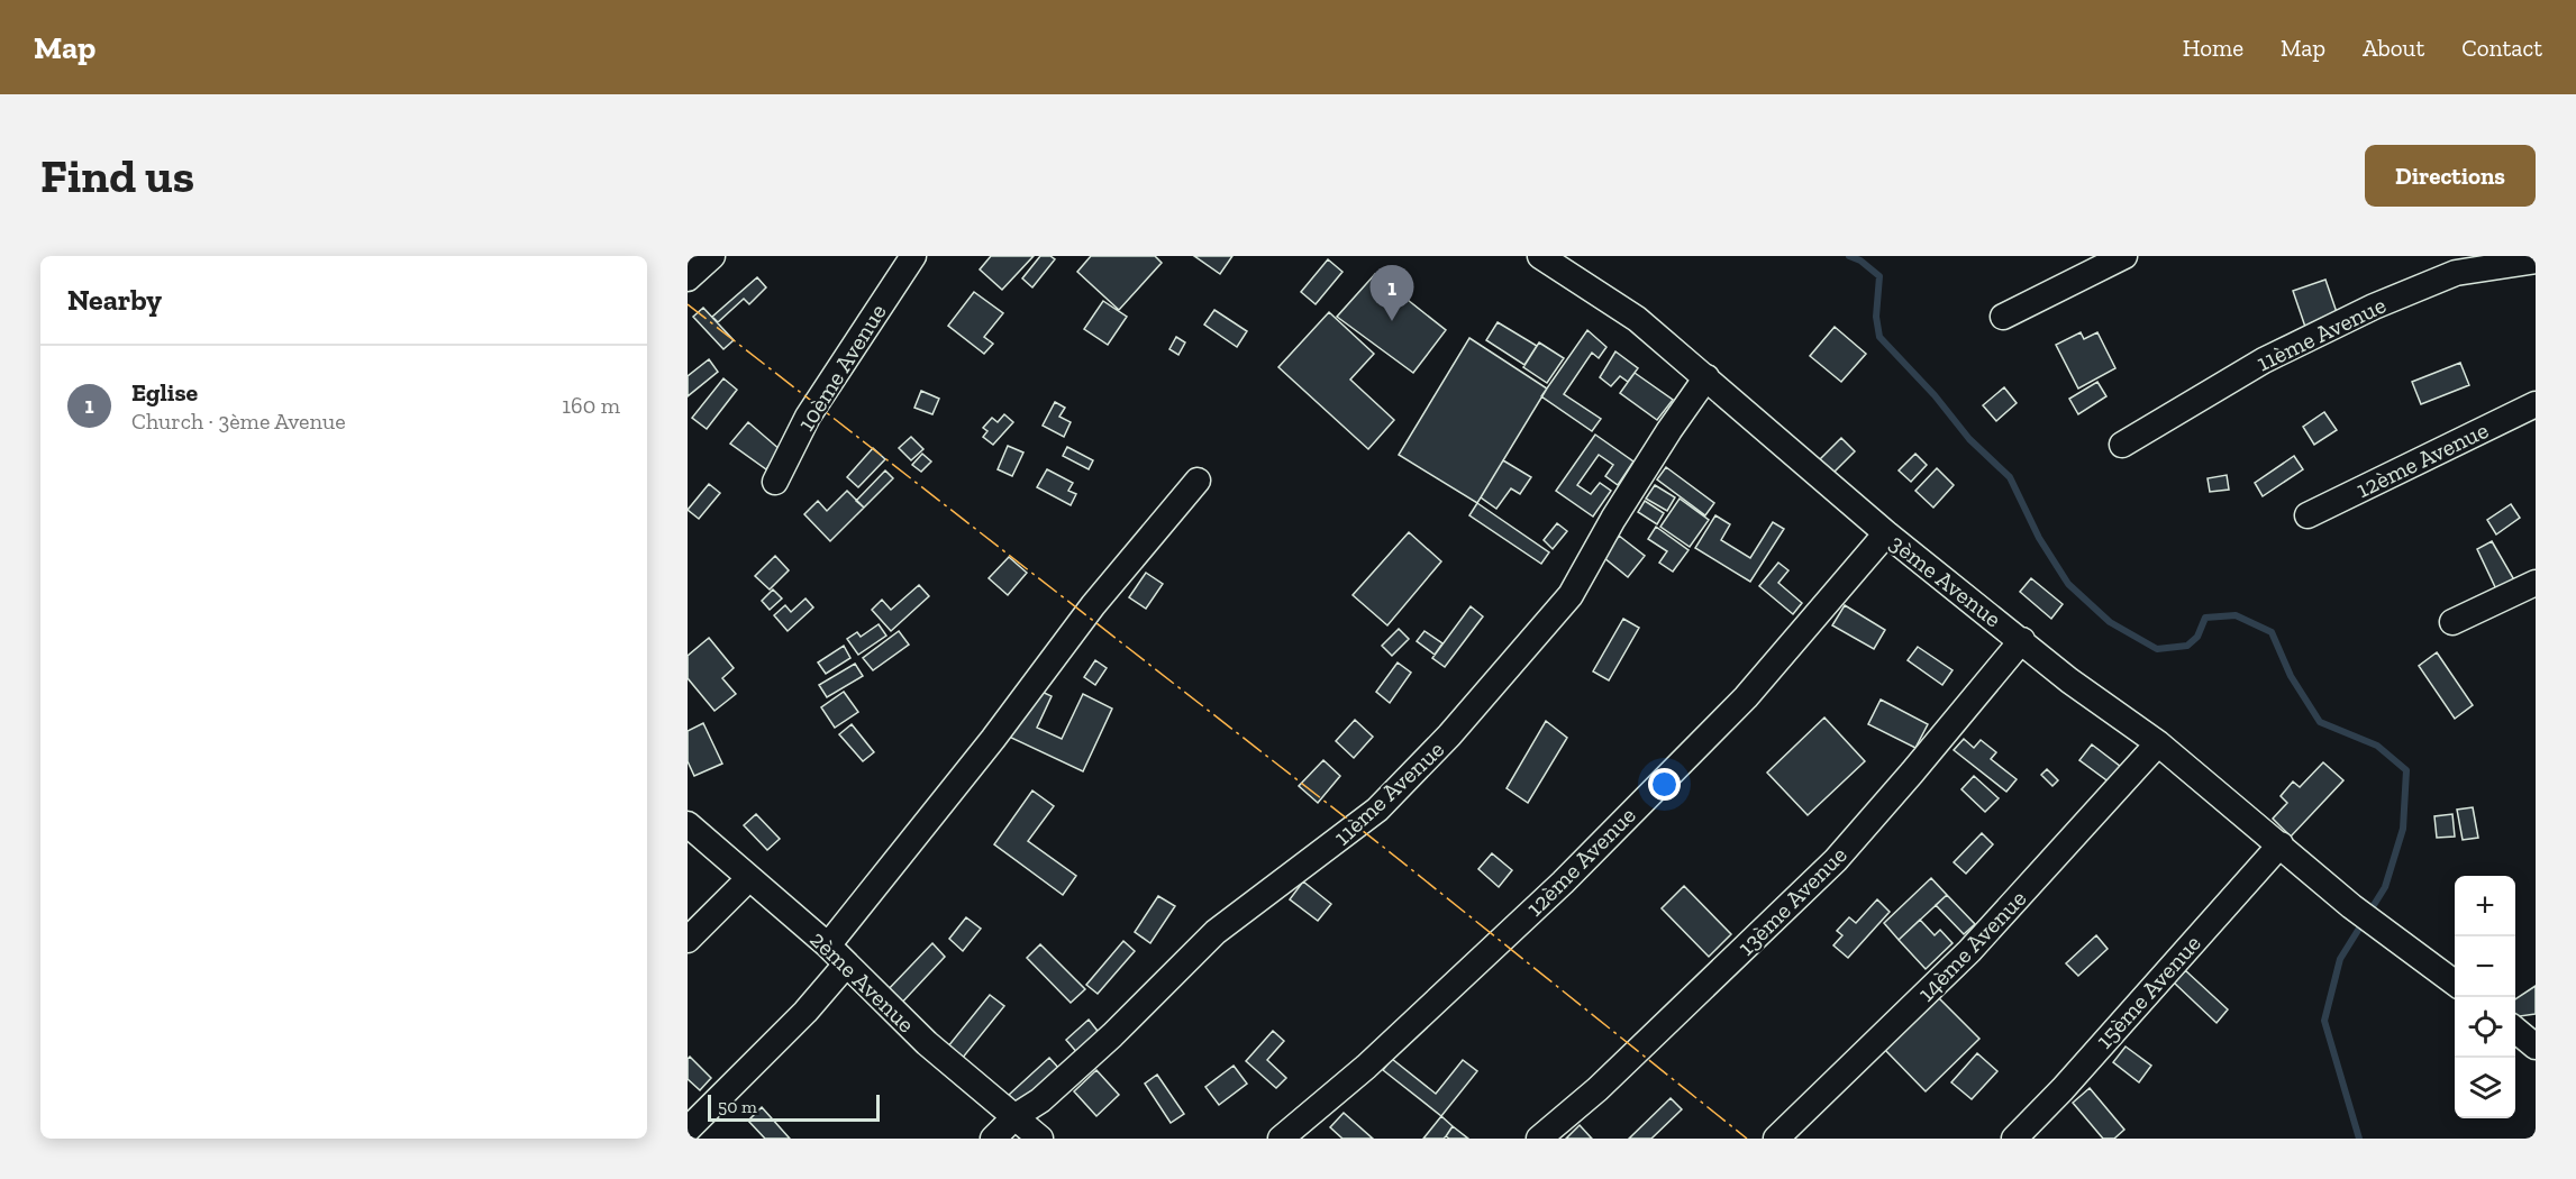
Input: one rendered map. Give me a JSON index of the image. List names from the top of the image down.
{
  "streets": {
    "street": [
      "11ème Avenue",
      "10ème Avenue",
      "12ème Avenue",
      "3ème Avenue",
      "13ème Avenue",
      "14ème Avenue",
      "2ème Avenue",
      "15ème Avenue"
    ]
  },
  "crossings": [
    ["11ème Avenue", "3ème Avenue"],
    ["11ème Avenue", "2ème Avenue"],
    ["12ème Avenue", "3ème Avenue"],
    ["3ème Avenue", "13ème Avenue"],
    ["3ème Avenue", "14ème Avenue"],
    ["3ème Avenue", "15ème Avenue"]
  ],
  "scale_bar": "50 m",
  "page": {
    "header": "Map",
    "nav": [
      "Home",
      "Map",
      "About",
      "Contact"
    ],
    "buttons": "Directions",
    "title": "Find us",
    "heading": "Nearby",
    "pins": "1",
    "list": [
      {
        "mark": "1",
        "name": "Eglise",
        "note": "Church · 3ème Avenue",
        "value": "160 m"
      }
    ],
    "map_buttons": ["+", "−"],
    "scale": "50 m"
  }
}
